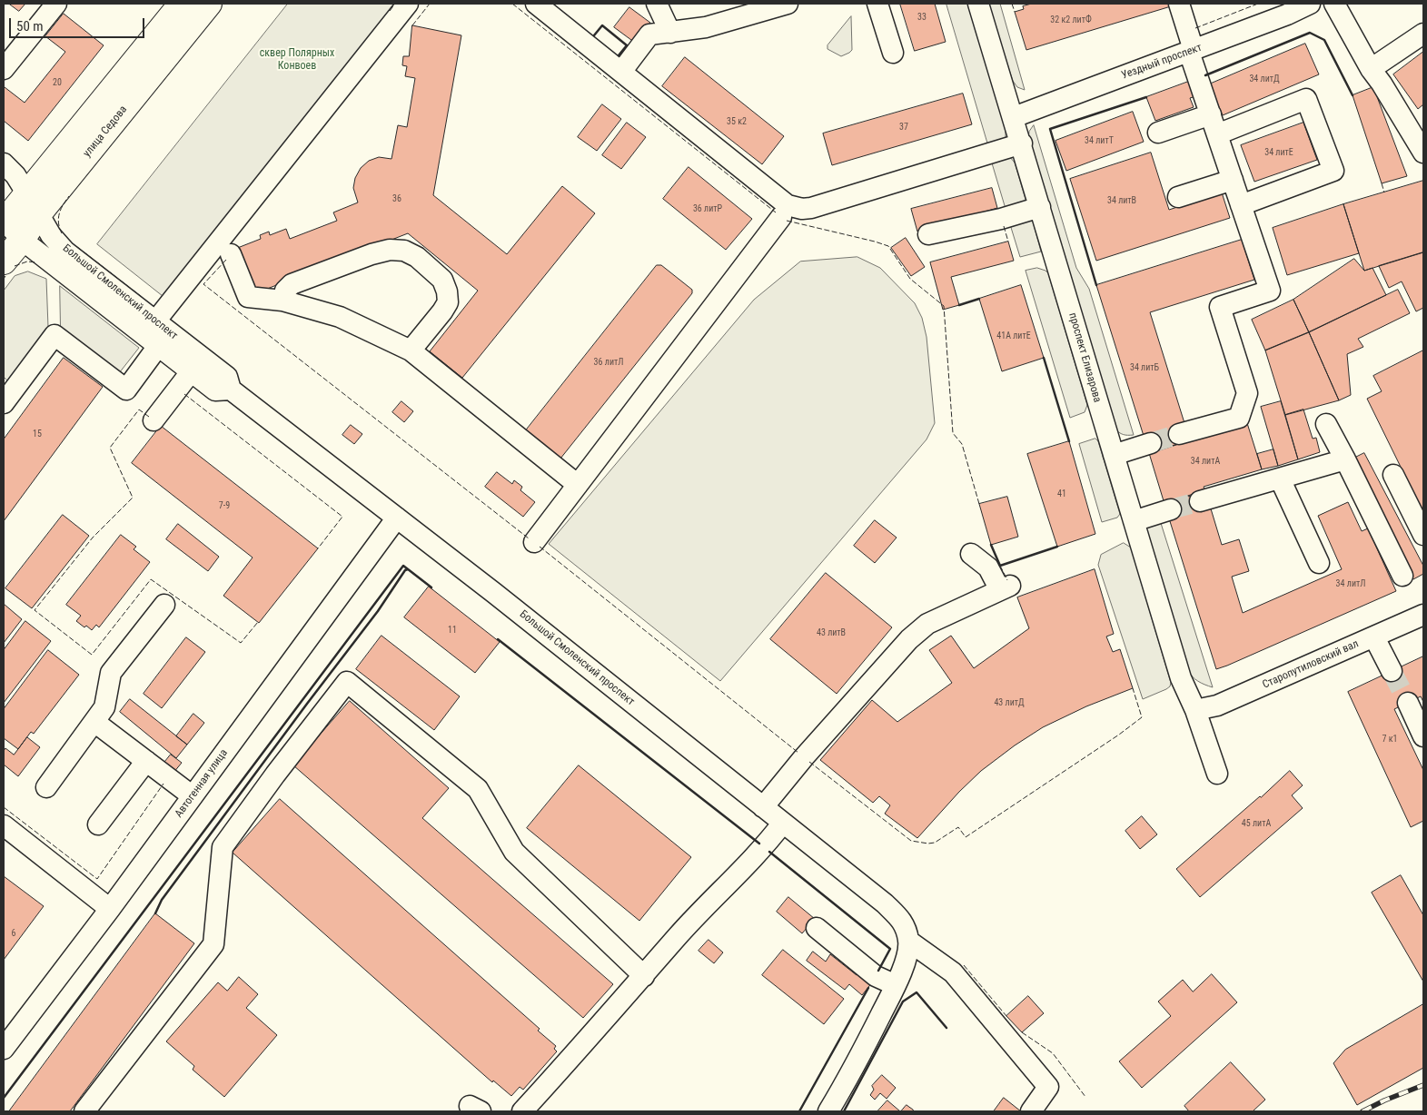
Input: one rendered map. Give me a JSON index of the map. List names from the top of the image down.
{
  "streets": {
    "main road": ["улица Седова"],
    "street": [
      "Уездный проспект",
      "Большой Смоленский проспект",
      "проспект Елизарова",
      "Старопутиловский вал",
      "Автогенная улица"
    ]
  },
  "crossings": [
    ["Уездный проспект", "проспект Елизарова"],
    ["улица Седова", "Большой Смоленский проспект"],
    ["Большой Смоленский проспект", "Автогенная улица"],
    ["проспект Елизарова", "Старопутиловский вал"]
  ],
  "parks": ["сквер Полярных Конвоев"],
  "house_numbers": [
    "33",
    "32 к2 литФ",
    "34 литД",
    "20",
    "35 к2",
    "37",
    "34 литТ",
    "34 литЕ",
    "36",
    "34 литВ",
    "36 литР",
    "41А литЕ",
    "36 литЛ",
    "34 литБ",
    "15",
    "34 литА",
    "41",
    "7-9",
    "34 литЛ",
    "11",
    "43 литВ",
    "43 литД",
    "7 к1",
    "45 литА",
    "6"
  ],
  "scale_bar": "50 m"
}
